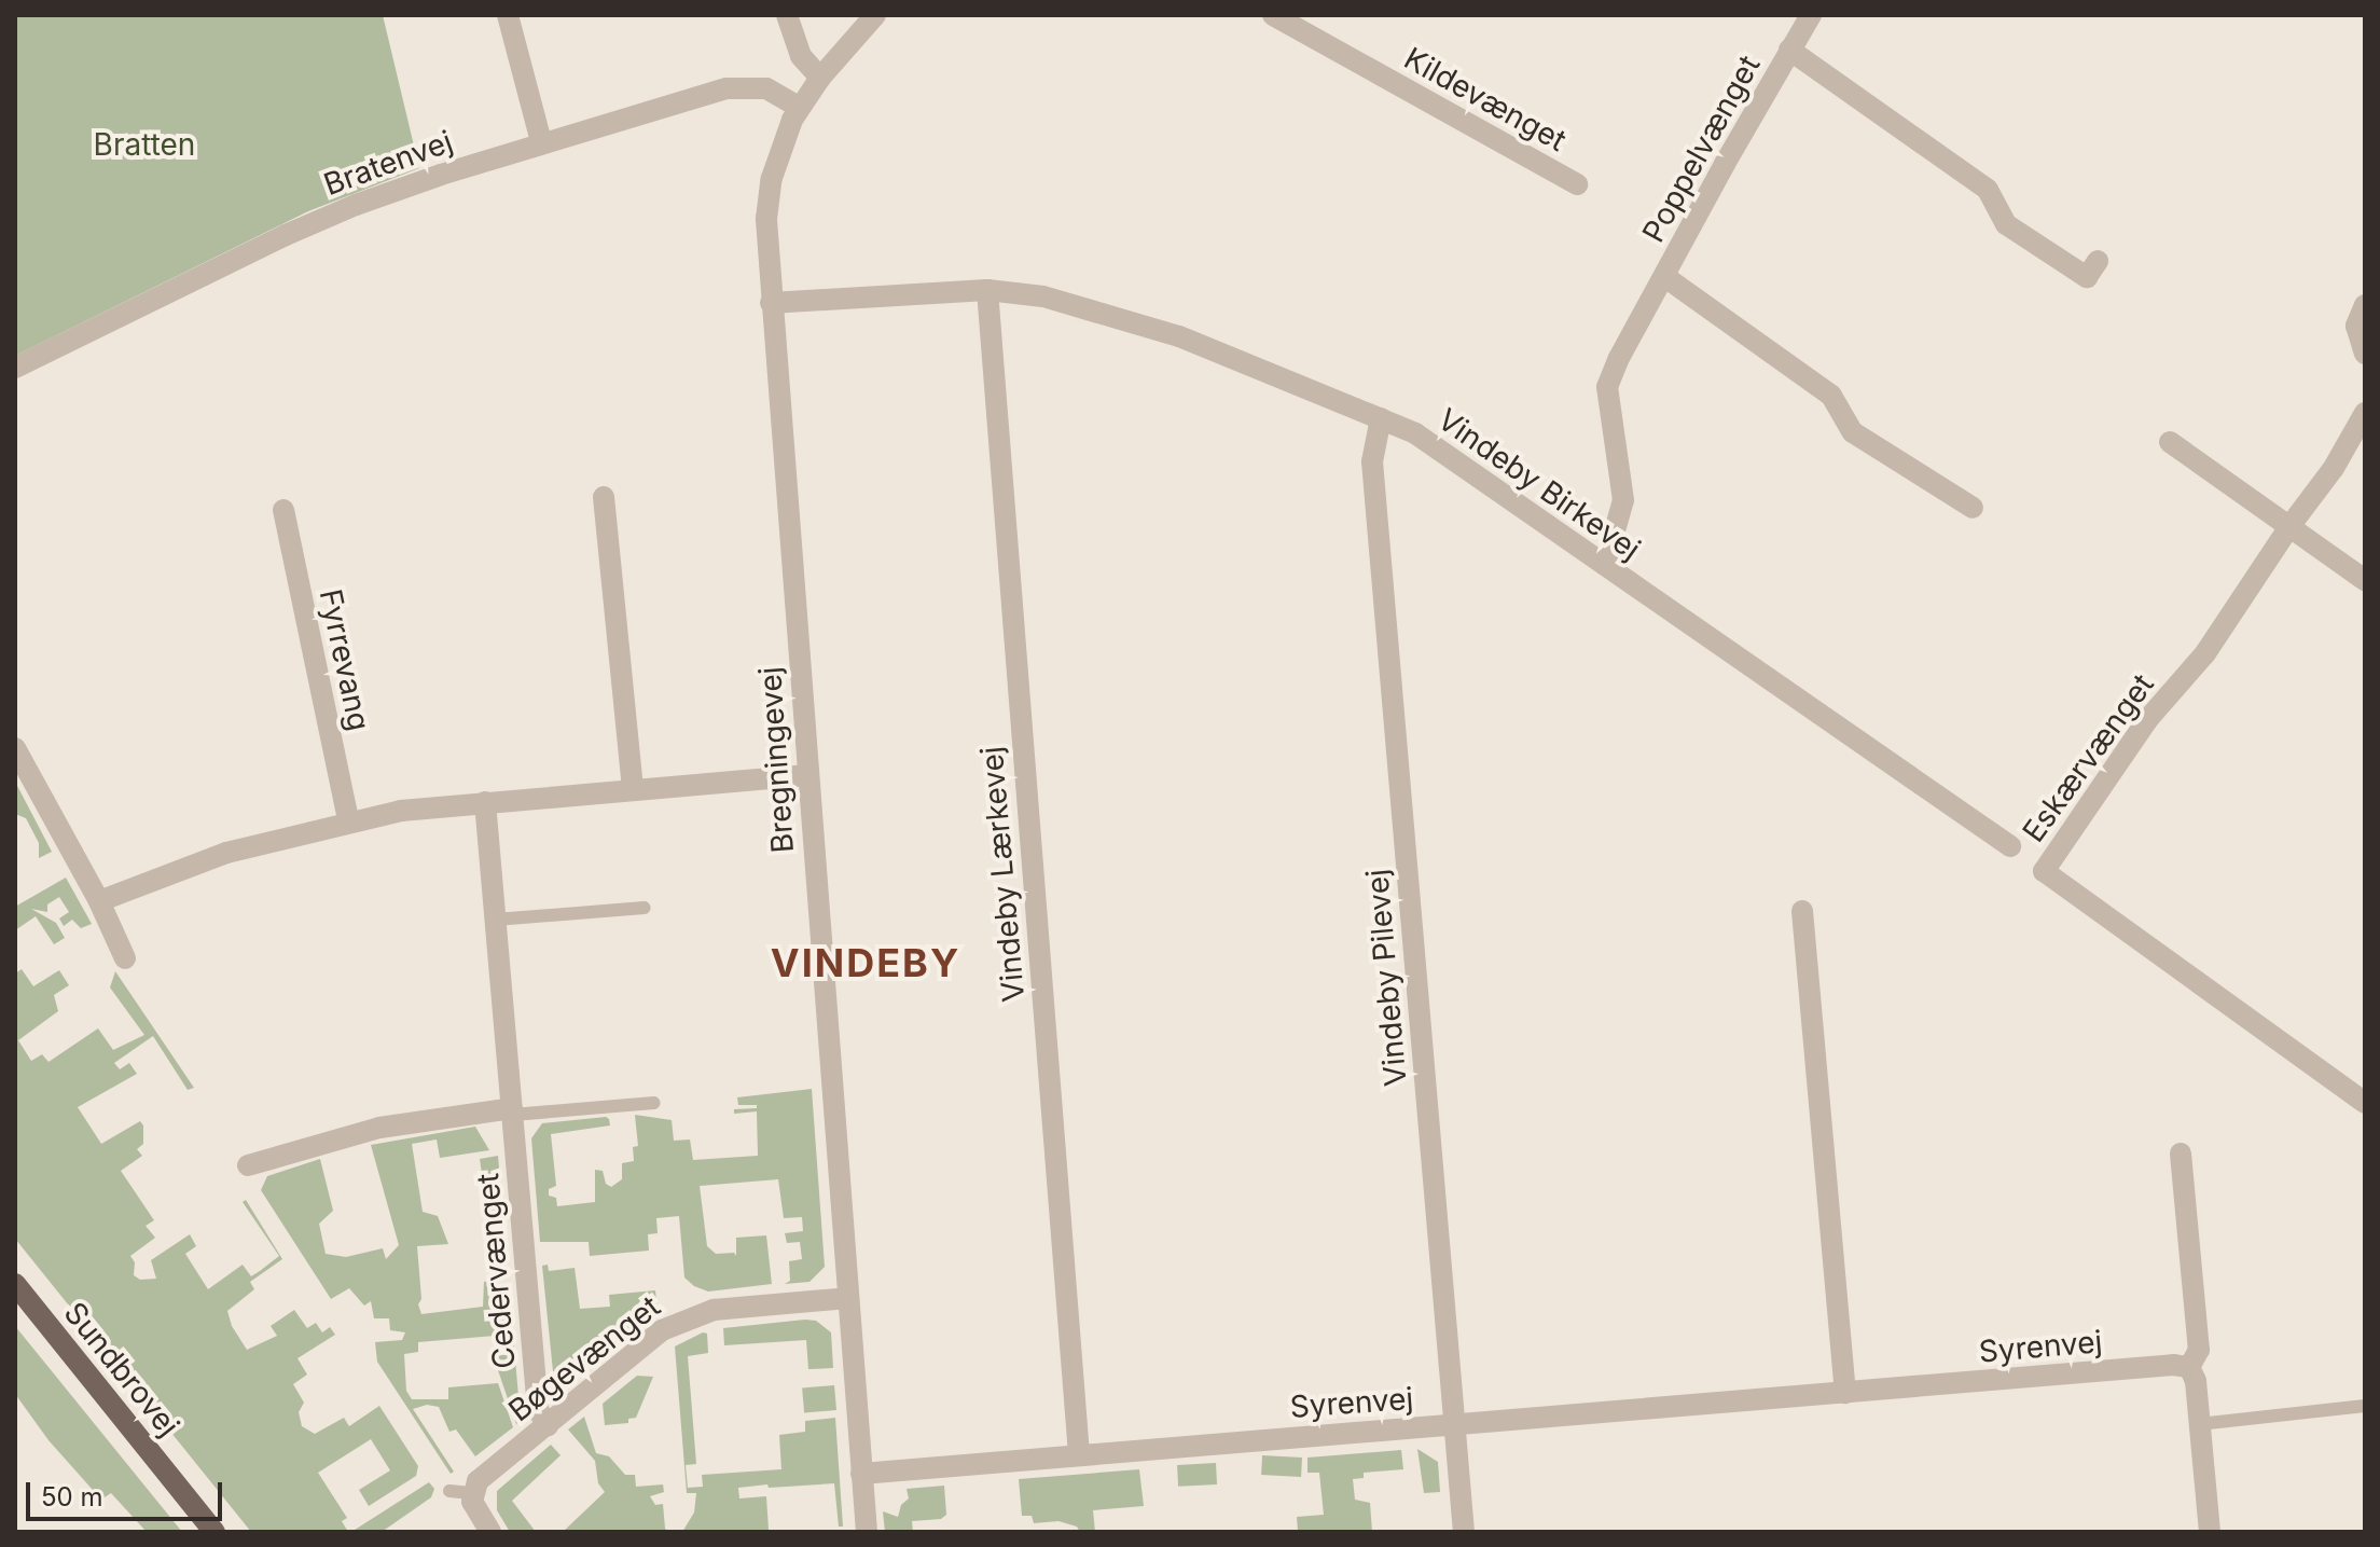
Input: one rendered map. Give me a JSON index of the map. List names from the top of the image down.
{
  "streets": {
    "main road": ["Sundbrovej"],
    "street": [
      "Kildevænget",
      "Poppelvænget",
      "Bratenvej",
      "Vindeby Birkevej",
      "Fyrrevang",
      "Eskærvænget",
      "Bregningevej",
      "Vindeby Lærkevej",
      "Vindeby Pilevej",
      "Cedervænget",
      "Syrenvej",
      "Bøgevænget"
    ]
  },
  "crossings": [
    ["Poppelvænget", "Vindeby Birkevej"],
    ["Bratenvej", "Bregningevej"],
    ["Vindeby Birkevej", "Bregningevej"],
    ["Vindeby Birkevej", "Vindeby Lærkevej"],
    ["Vindeby Birkevej", "Vindeby Pilevej"],
    ["Bregningevej", "Syrenvej"],
    ["Bregningevej", "Bøgevænget"],
    ["Vindeby Lærkevej", "Syrenvej"],
    ["Vindeby Pilevej", "Syrenvej"],
    ["Cedervænget", "Bøgevænget"]
  ],
  "districts": ["VINDEBY"],
  "parks": ["Bratten"],
  "scale_bar": "50 m"
}
